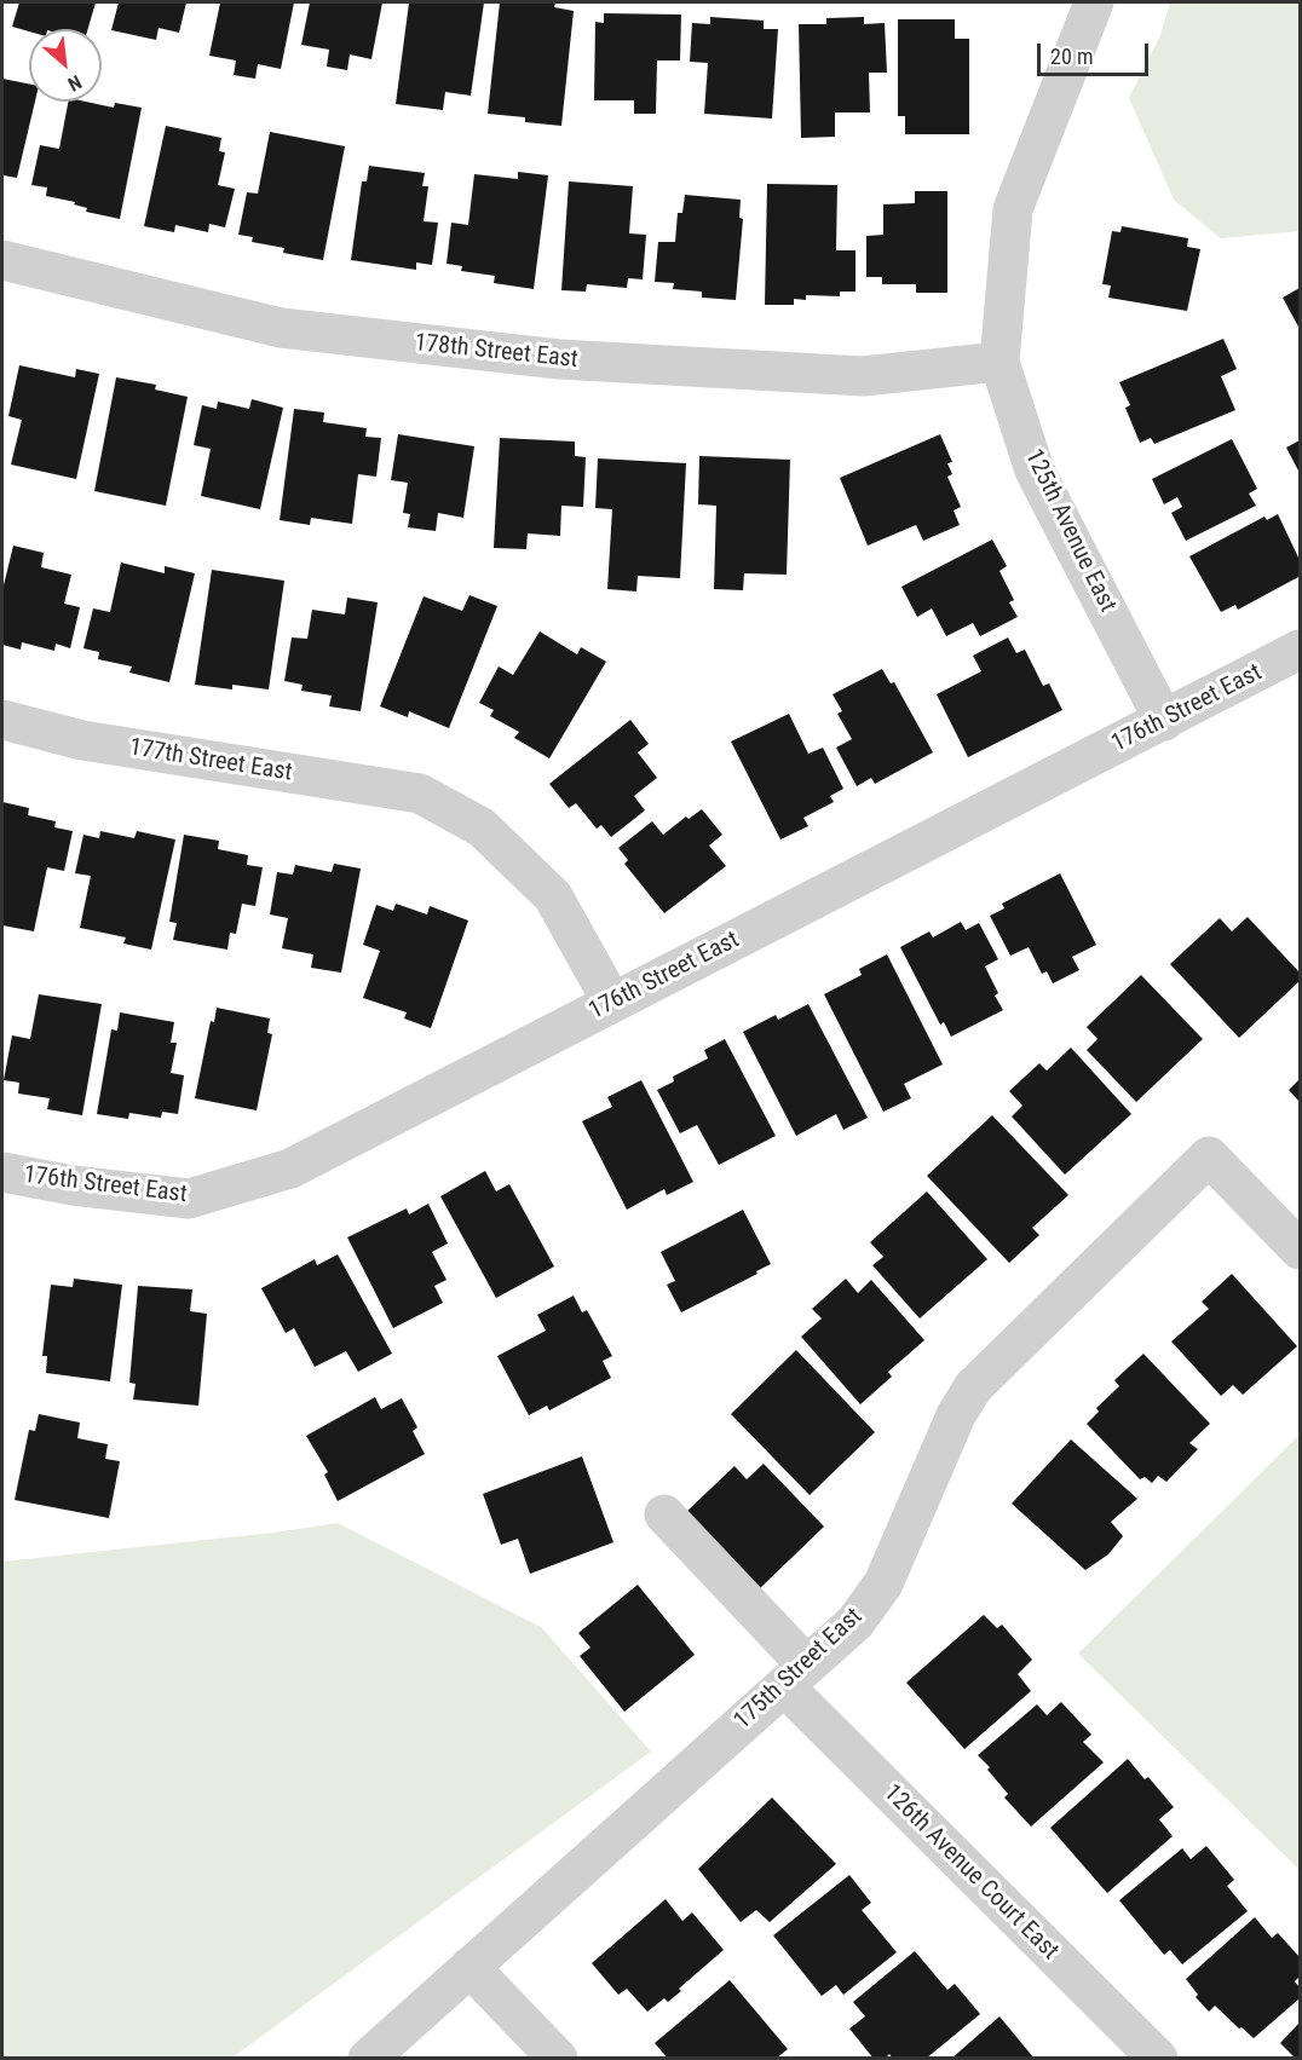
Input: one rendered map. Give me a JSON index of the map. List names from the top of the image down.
{
  "streets": {
    "street": [
      "178th Street East",
      "125th Avenue East",
      "176th Street East",
      "177th Street East",
      "175th Street East",
      "126th Avenue Court East"
    ]
  },
  "crossings": [
    ["178th Street East", "125th Avenue East"],
    ["125th Avenue East", "176th Street East"],
    ["176th Street East", "177th Street East"],
    ["175th Street East", "126th Avenue Court East"]
  ],
  "scale_bar": "20 m",
  "north": "bottom right"
}
